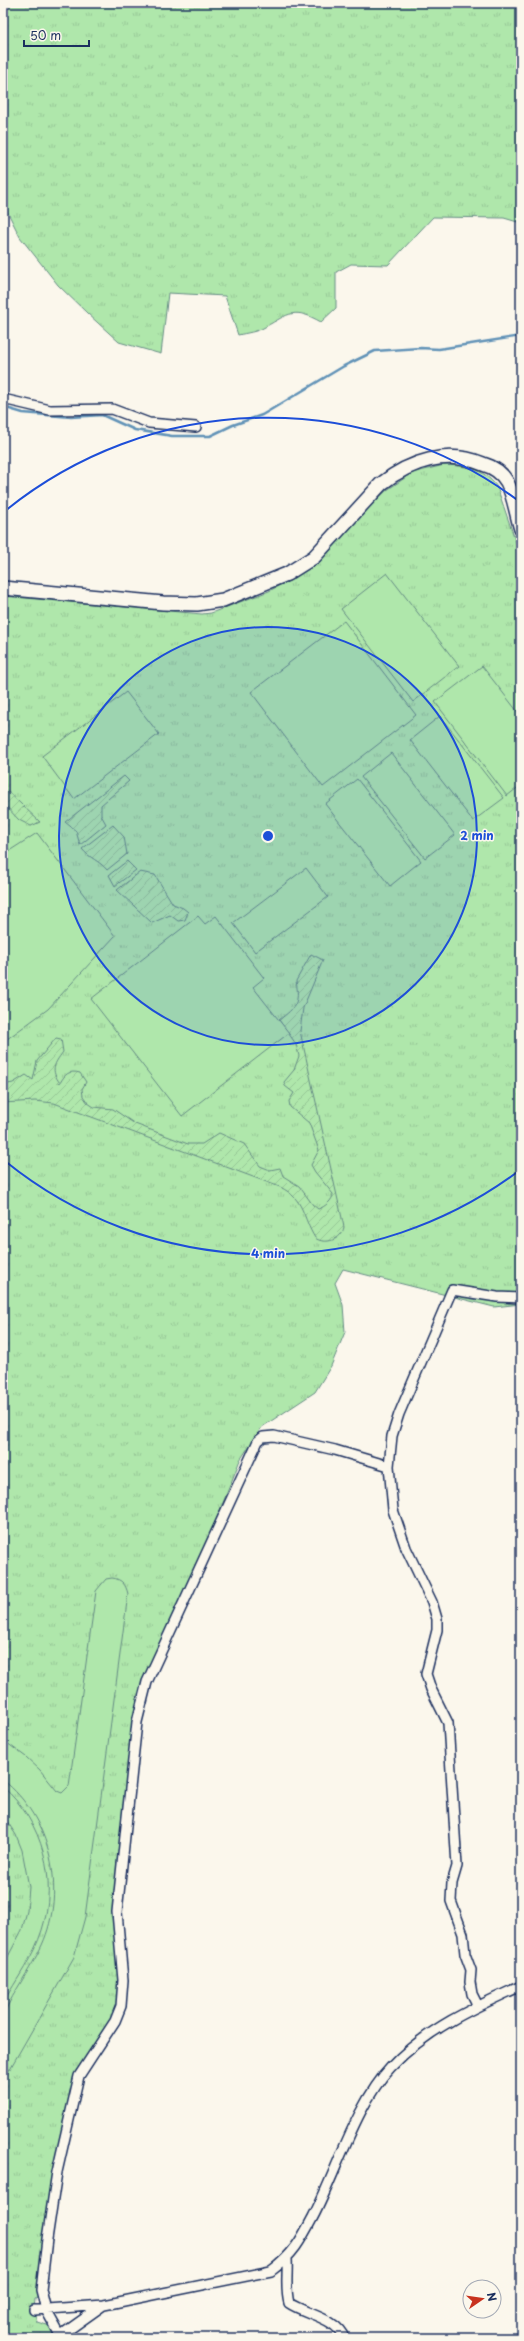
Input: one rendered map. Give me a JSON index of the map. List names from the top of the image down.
{
  "scale_bar": "50 m",
  "north": "right",
  "rings": ["2 min", "4 min"]
}
